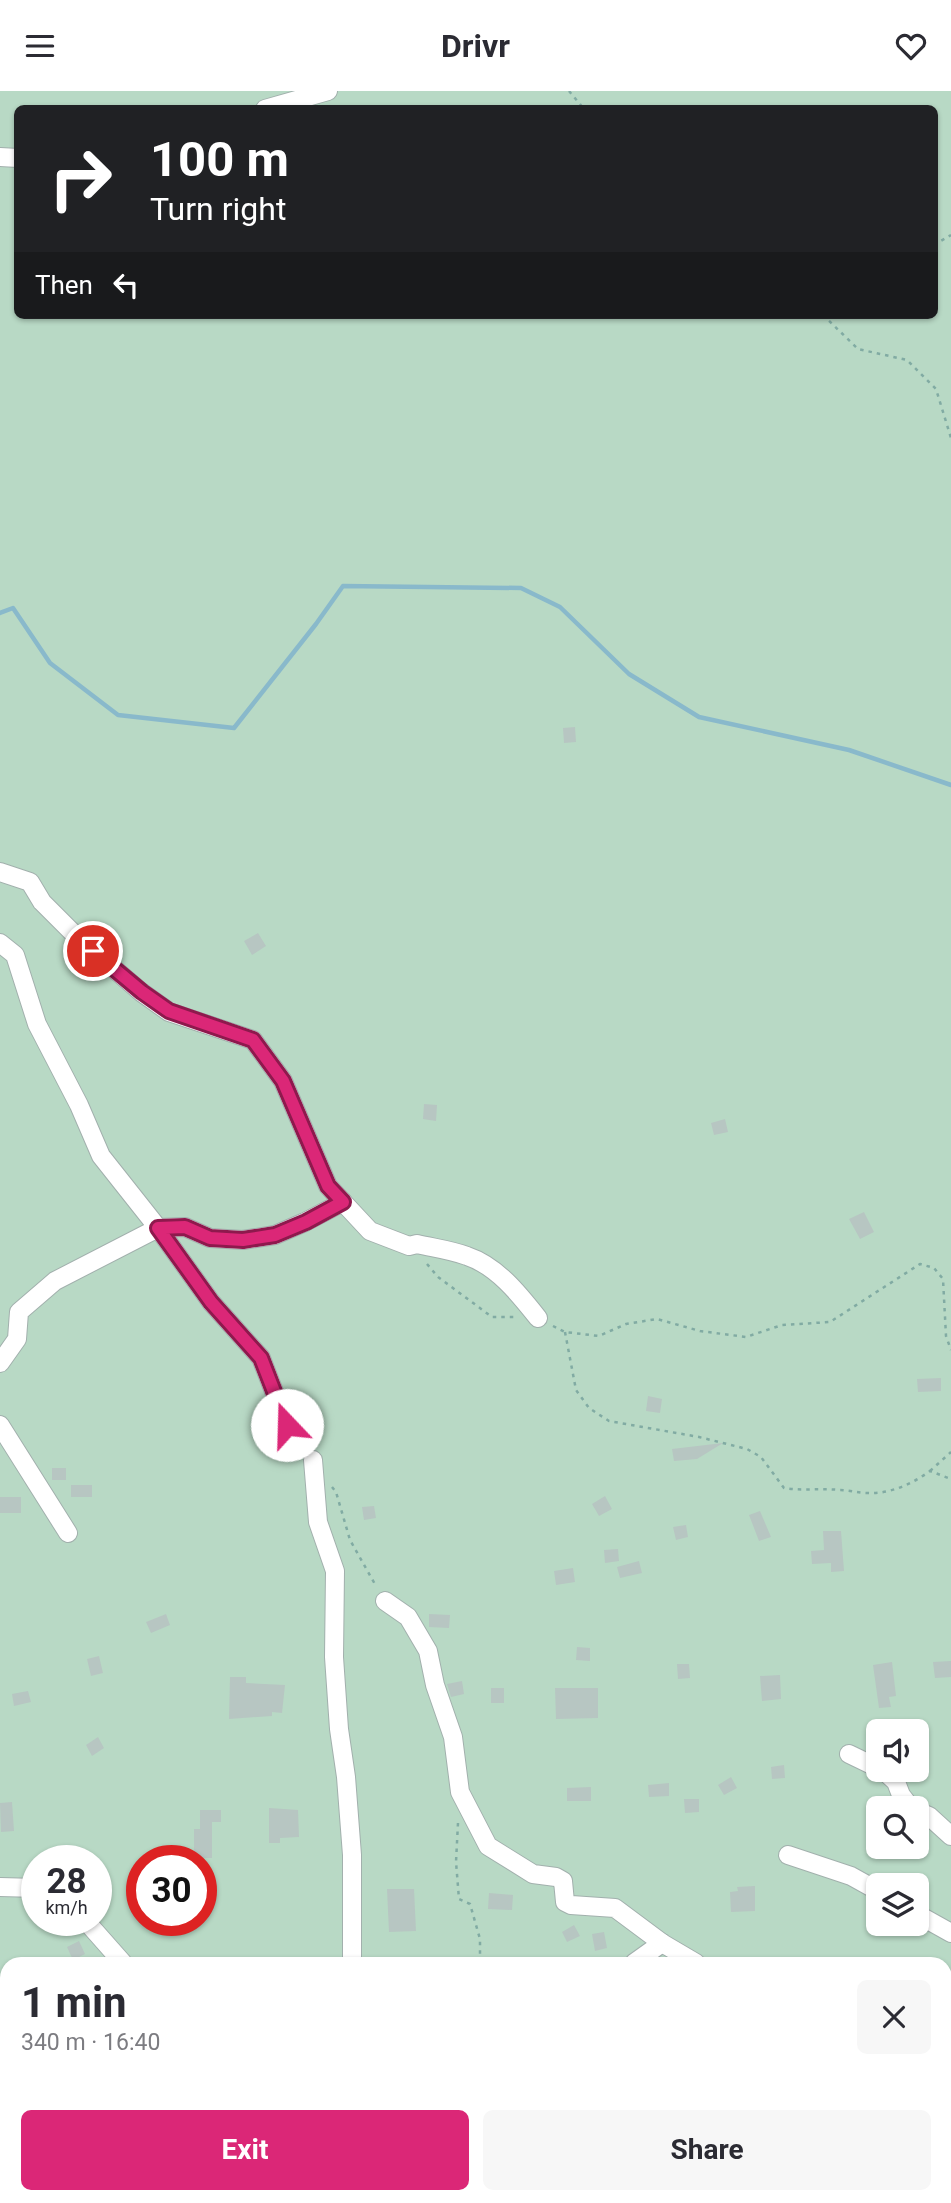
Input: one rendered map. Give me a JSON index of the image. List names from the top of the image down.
{
  "page": {
    "header": "Drivr",
    "turn": ["100 m", "Turn right"],
    "then": "Then",
    "speed": "28 km/h",
    "limit": "30",
    "heading": ["1 min", "340 m · 16:40"],
    "buttons": ["Exit", "Share"]
  }
}
